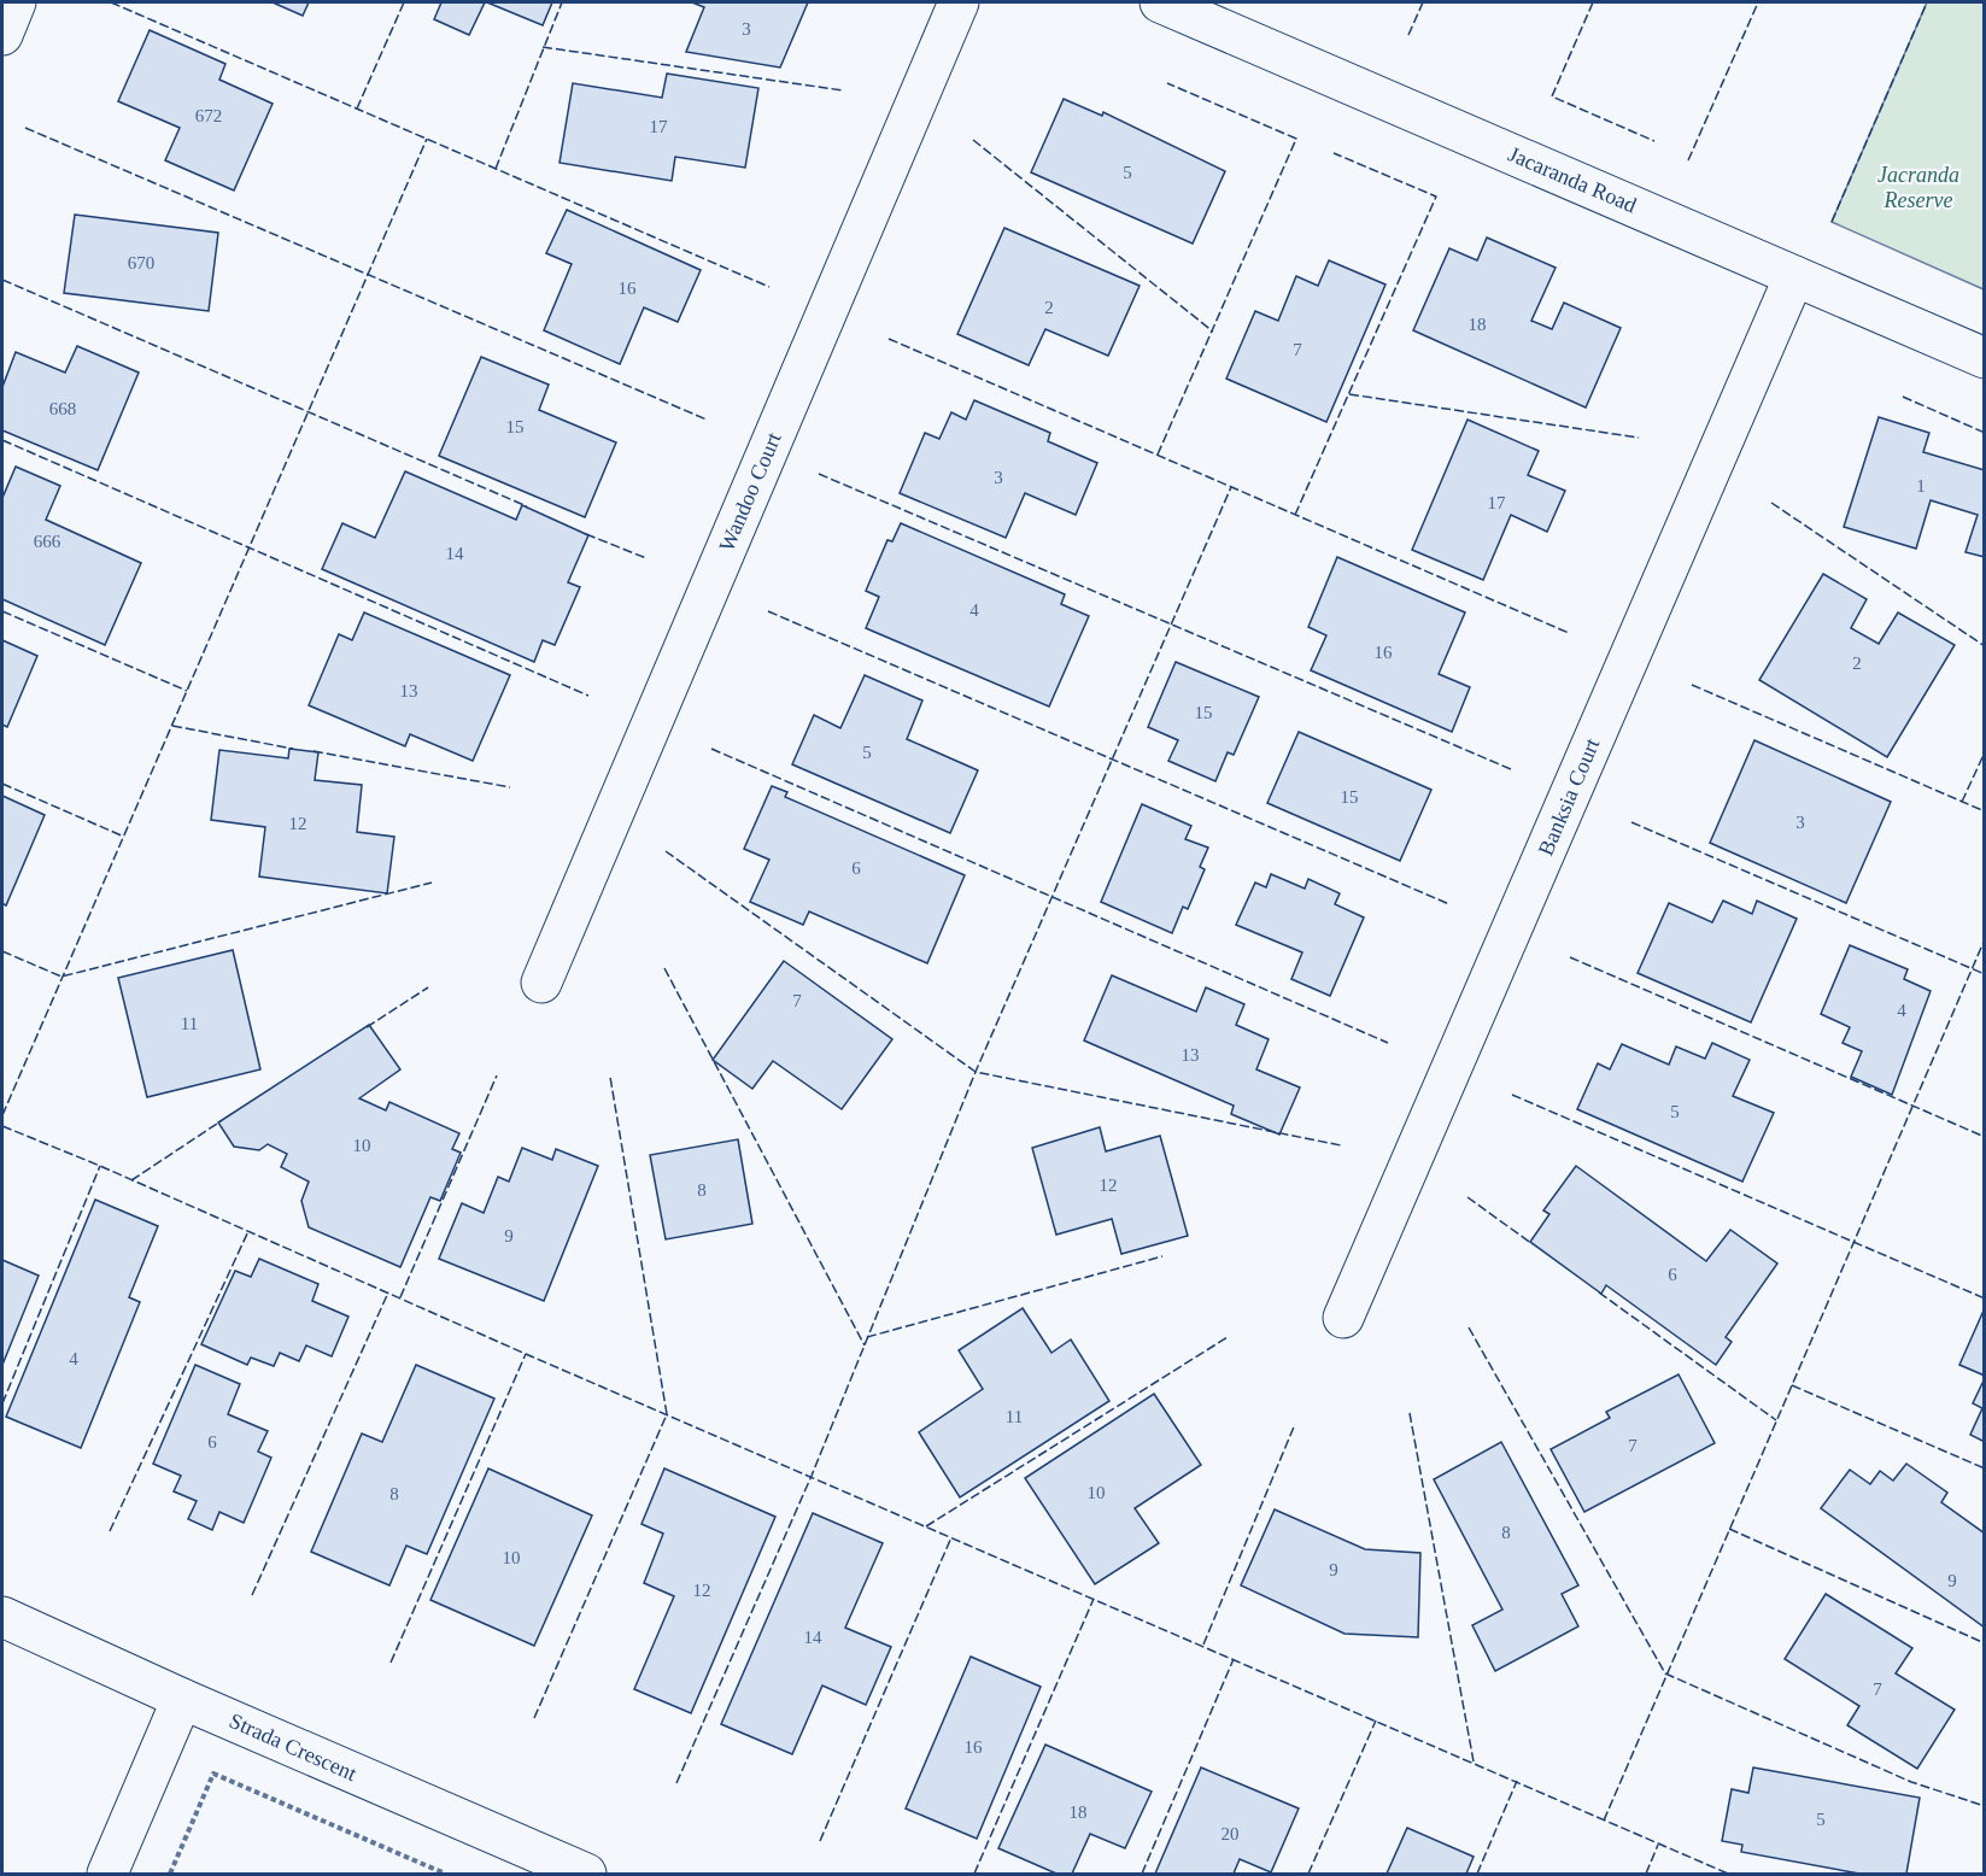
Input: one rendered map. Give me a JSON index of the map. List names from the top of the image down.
{
  "streets": {
    "street": [
      "Jacaranda Road",
      "Wandoo Court",
      "Banksia Court",
      "Strada Crescent"
    ]
  },
  "crossings": [
    ["Jacaranda Road", "Banksia Court"]
  ],
  "parks": ["Jacranda Reserve"],
  "house_numbers": [
    "3",
    "672",
    "17",
    "5",
    "670",
    "16",
    "2",
    "18",
    "7",
    "668",
    "15",
    "3",
    "1",
    "17",
    "666",
    "14",
    "4",
    "16",
    "2",
    "13",
    "15",
    "5",
    "15",
    "3",
    "12",
    "6",
    "7",
    "4",
    "11",
    "13",
    "5",
    "10",
    "12",
    "8",
    "9",
    "6",
    "4",
    "11",
    "6",
    "7",
    "10",
    "8",
    "8",
    "10",
    "9",
    "9",
    "12",
    "14",
    "7",
    "16",
    "18",
    "5",
    "20"
  ]
}
